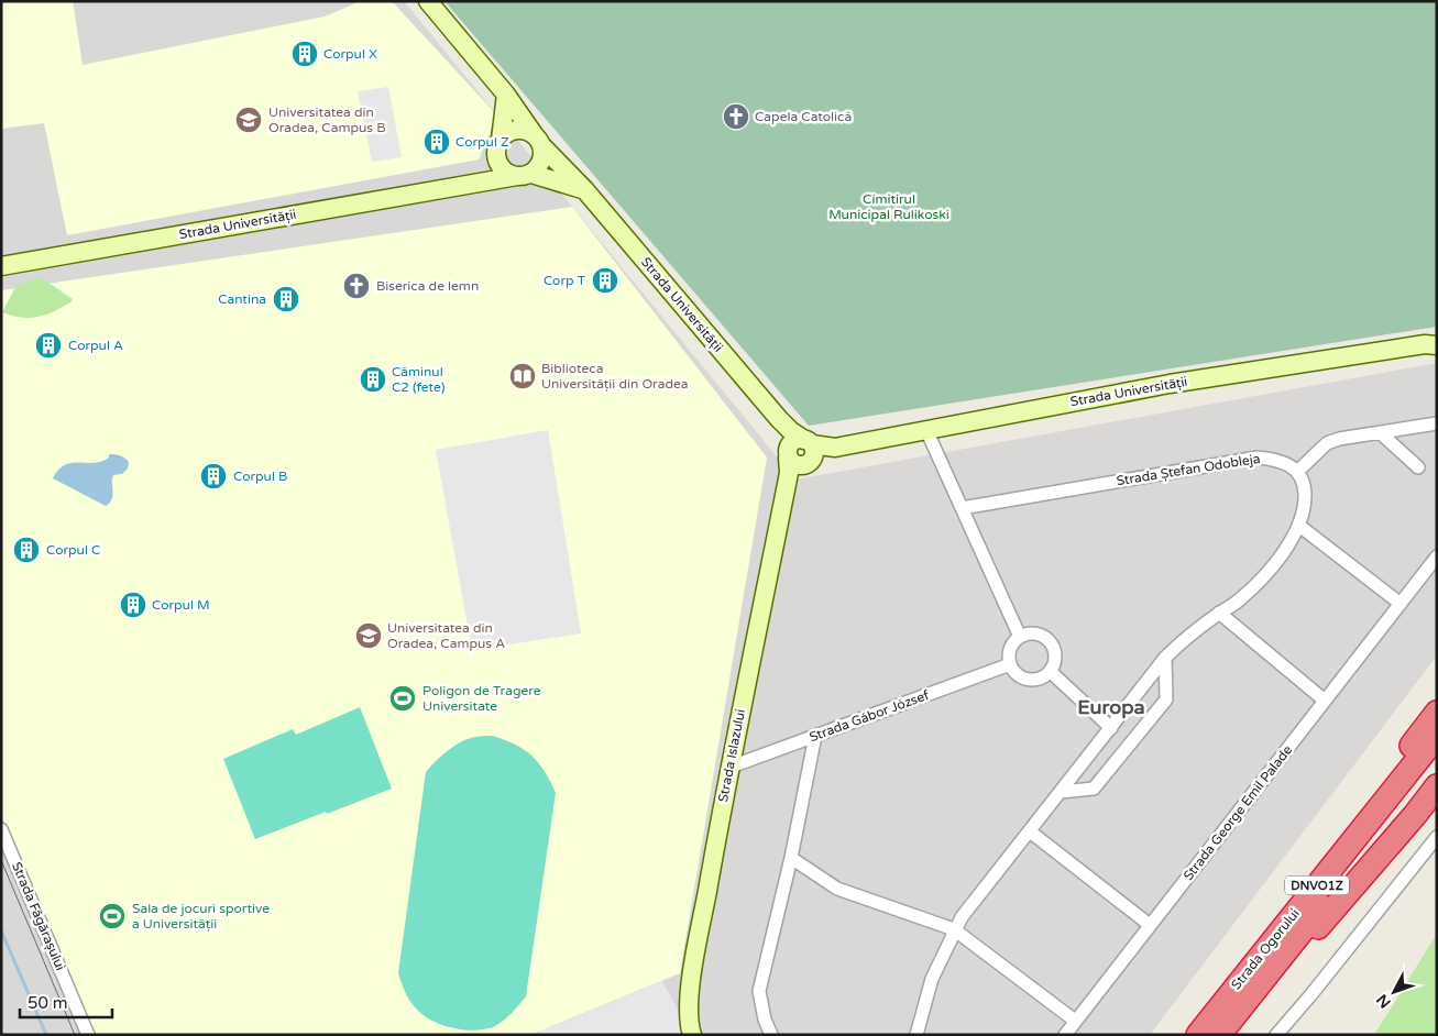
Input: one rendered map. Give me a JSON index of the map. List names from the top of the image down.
{
  "streets": {
    "highway": ["DNVO1Z", "Strada Ogorului"],
    "main road": ["Strada Universității", "Strada Islazului"],
    "street": [
      "Strada Ștefan Odobleja",
      "Strada Gábor József",
      "Strada George Emil Palade",
      "Strada Făgărașului"
    ]
  },
  "crossings": [
    ["Strada Universității", "Strada Islazului"],
    ["Strada Gábor József", "Strada Islazului"]
  ],
  "districts": ["Europa"],
  "parks": ["Cimitirul Municipal Rulikoski"],
  "places": {
    "building": [
      "Corpul X",
      "Corpul Z",
      "Corp T",
      "Cantina",
      "Corpul A",
      "Căminul C2 (fete)",
      "Corpul B",
      "Corpul C",
      "Corpul M"
    ],
    "church": ["Capela Catolică", "Biserica de lemn"],
    "school or university": ["Universitatea din Oradea, Campus B", "Universitatea din Oradea, Campus A"],
    "library": ["Biblioteca Universității din Oradea"],
    "sports": ["Poligon de Tragere Universitate", "Sala de jocuri sportive a Universității"]
  },
  "scale_bar": "50 m",
  "north": "bottom left"
}
